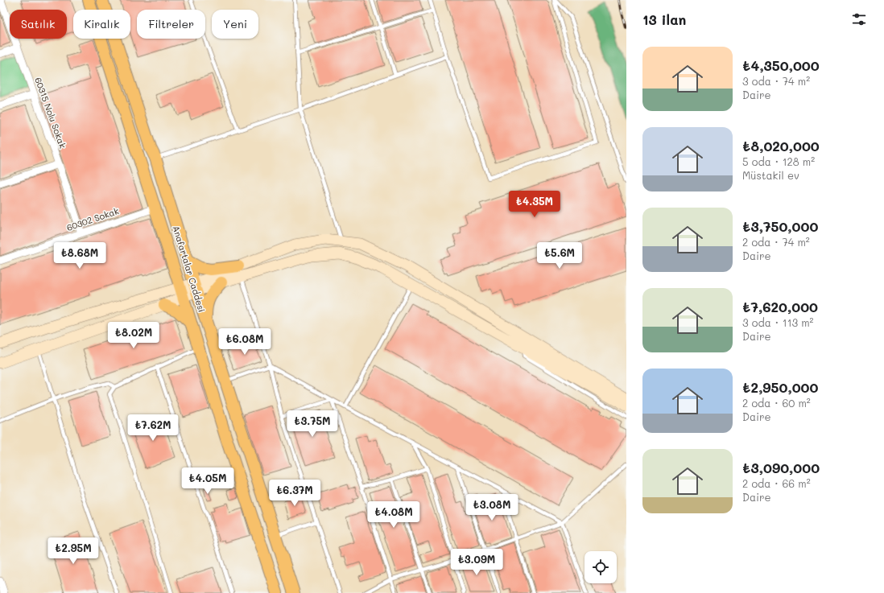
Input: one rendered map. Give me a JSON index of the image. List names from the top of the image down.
{
  "streets": {
    "main road": ["Anafartalar Caddesi"],
    "street": ["60315 Nolu Sokak", "60302 Sokak"]
  },
  "crossings": [
    ["60315 Nolu Sokak", "60302 Sokak"],
    ["60302 Sokak", "Anafartalar Caddesi"]
  ],
  "page": {
    "heading": "13 ilan",
    "chip": [
      "Satılık",
      "Kiralık",
      "Filtreler",
      "Yeni"
    ],
    "list": [
      {
        "name": "₺4,350,000",
        "note": "3 oda · 74 m² · Daire"
      },
      {
        "name": "₺8,020,000",
        "note": "5 oda · 128 m² · Müstakil ev"
      },
      {
        "name": "₺3,750,000",
        "note": "2 oda · 74 m² · Daire"
      },
      {
        "name": "₺7,620,000",
        "note": "3 oda · 113 m² · Daire"
      },
      {
        "name": "₺2,950,000",
        "note": "2 oda · 60 m² · Daire"
      },
      {
        "name": "₺3,090,000",
        "note": "2 oda · 66 m² · Daire"
      }
    ],
    "price": [
      "₺4.35M",
      "₺8.68M",
      "₺5.6M",
      "₺8.02M",
      "₺6.08M",
      "₺3.75M",
      "₺7.62M",
      "₺4.05M",
      "₺6.37M",
      "₺3.08M",
      "₺4.08M",
      "₺2.95M",
      "₺3.09M"
    ]
  }
}
